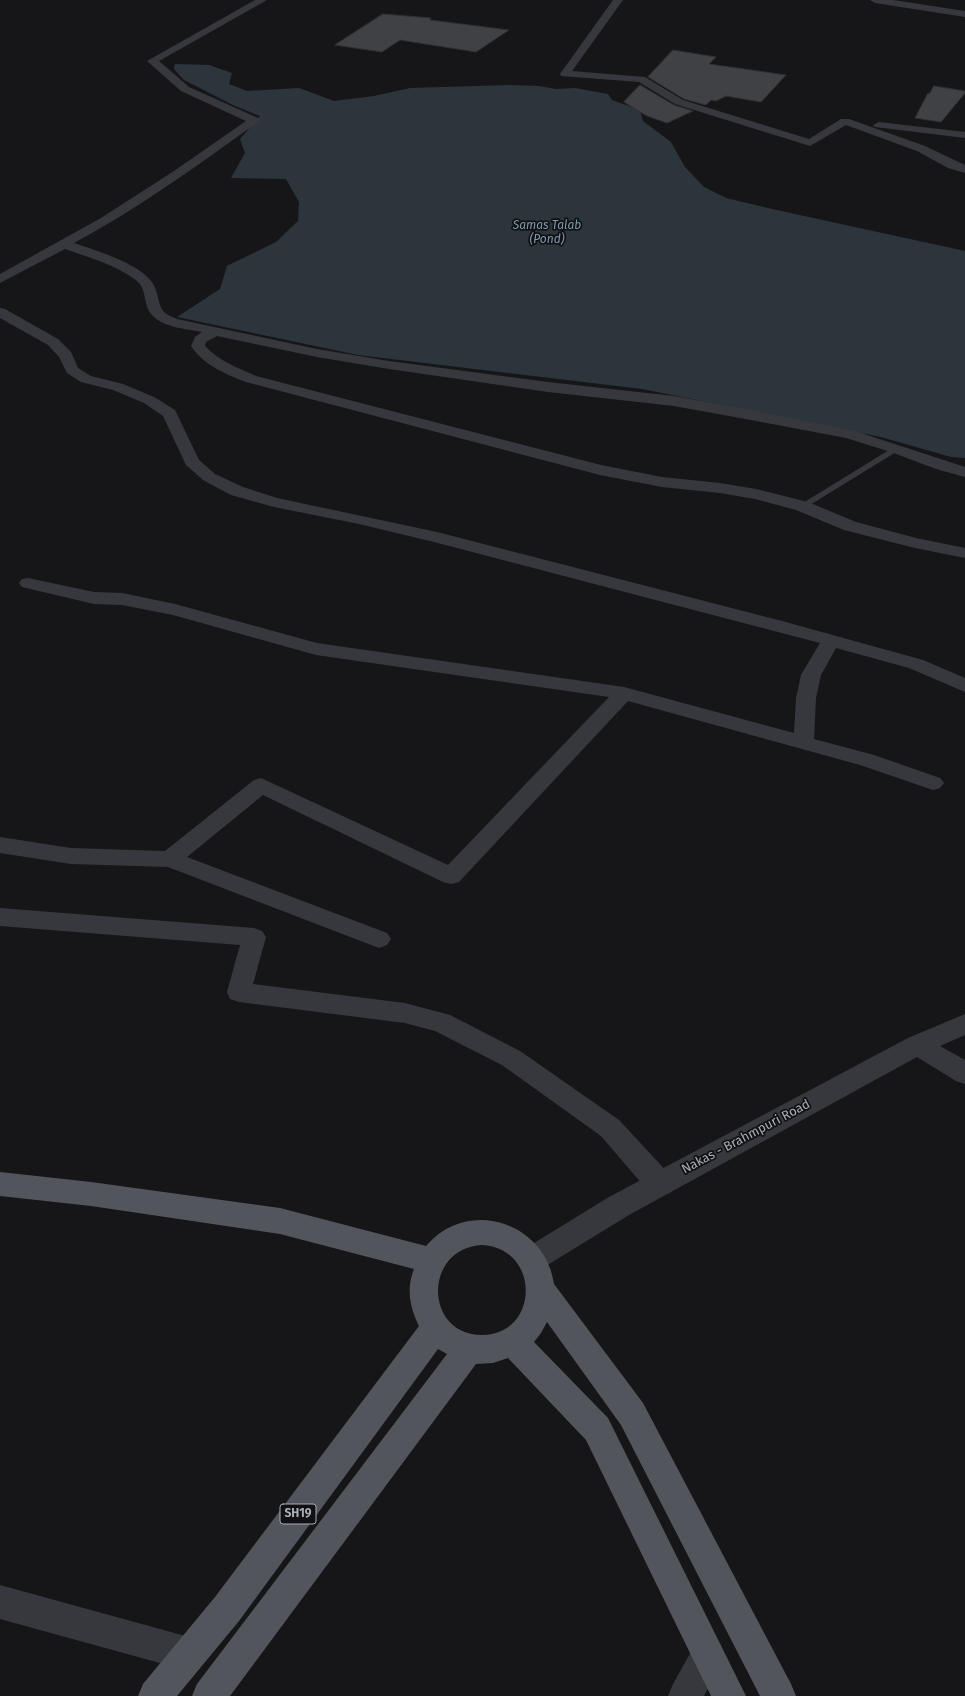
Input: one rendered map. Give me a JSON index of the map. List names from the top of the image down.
{
  "streets": {
    "main road": ["SH19"],
    "street": ["Nakas - Brahmpuri Road"]
  },
  "crossings": [
    ["Nakas - Brahmpuri Road", "SH19"]
  ],
  "water": ["Samas Talab (Pond)"]
}
